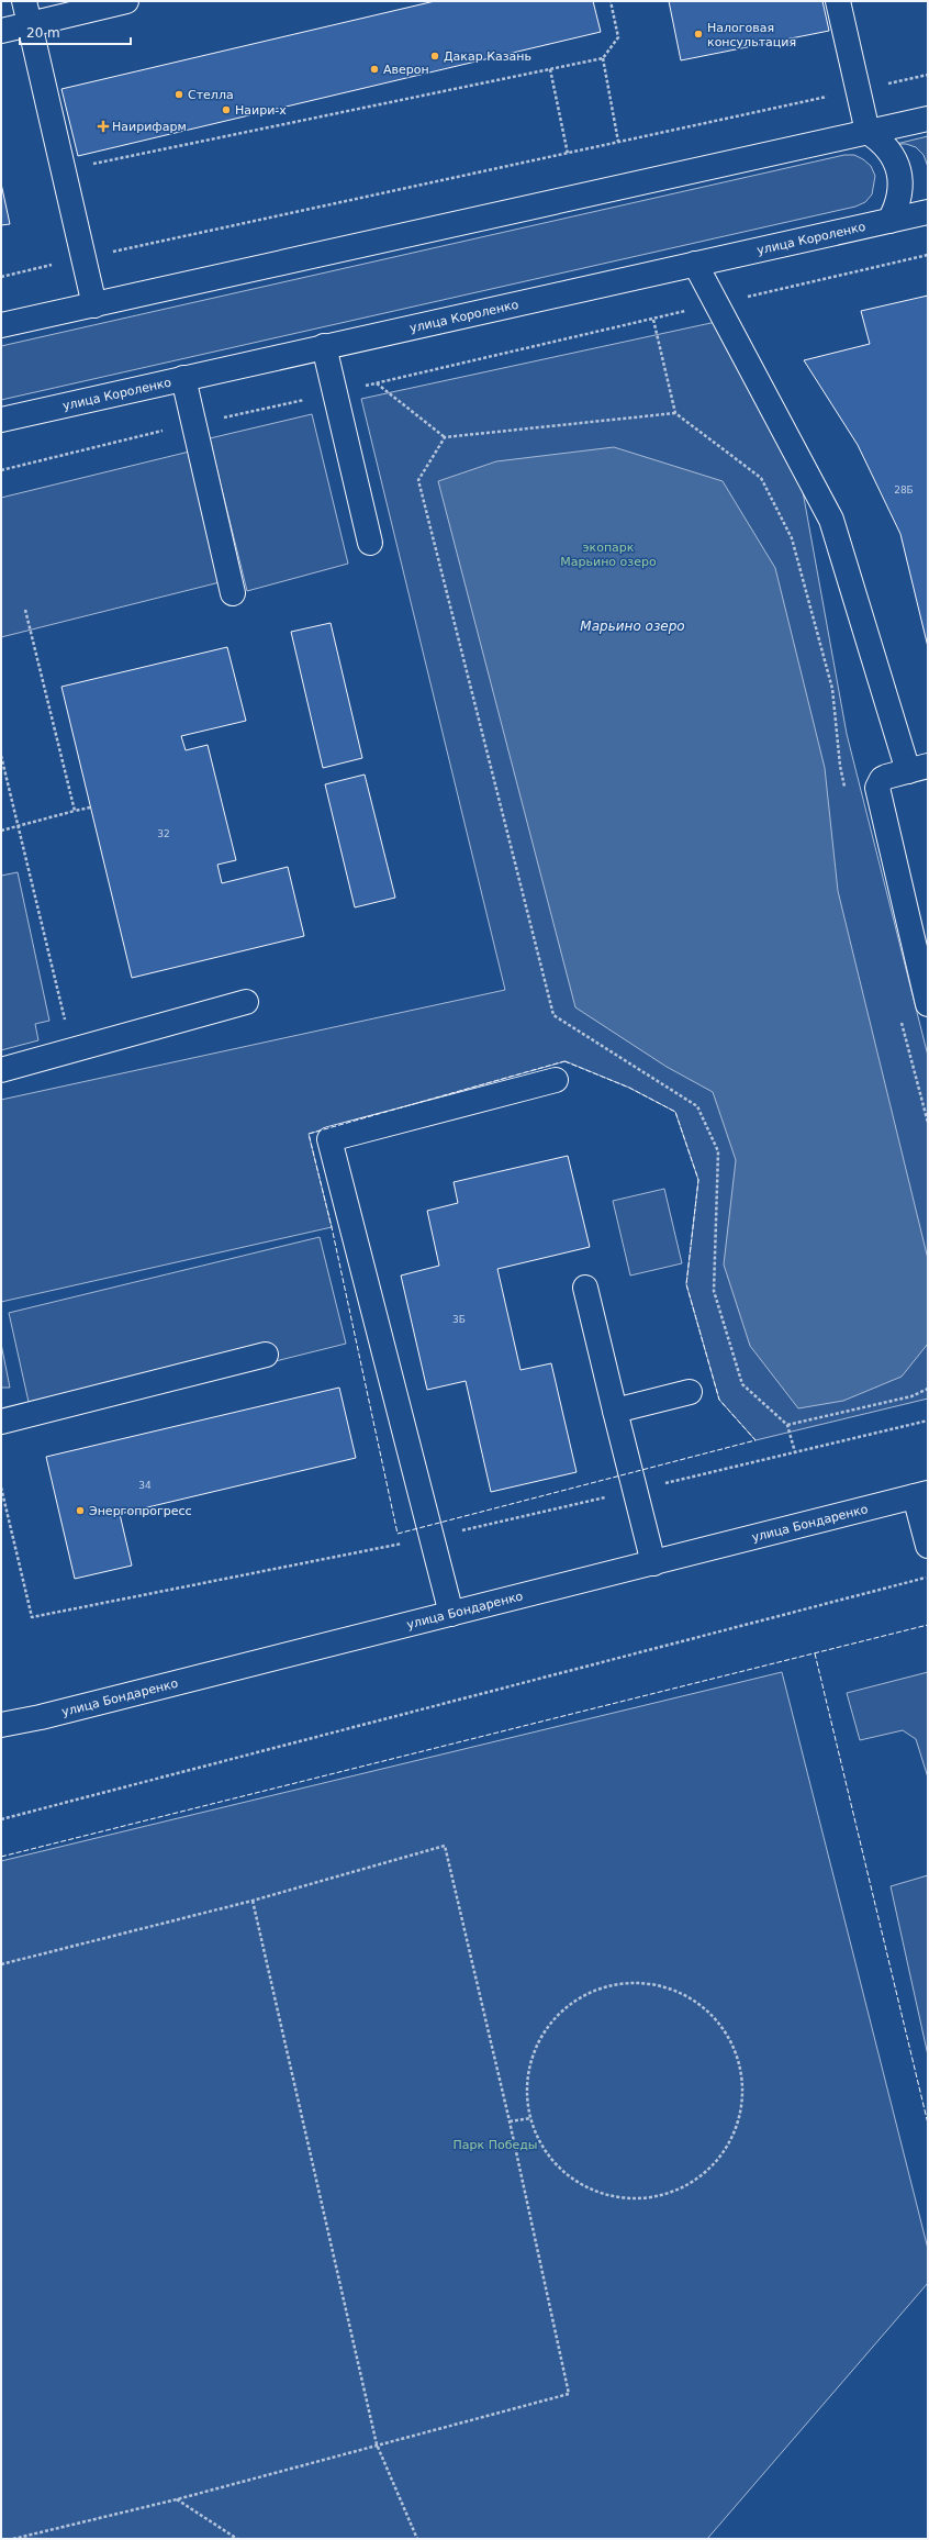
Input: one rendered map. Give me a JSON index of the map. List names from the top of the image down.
{
  "streets": {
    "main road": ["улица Короленко", "улица Бондаренко"]
  },
  "water": ["Марьино озеро"],
  "parks": ["экопарк Марьино озеро", "Парк Победы"],
  "places": {
    "other": [
      "Налоговая консультация",
      "Дакар Казань",
      "Аверон",
      "Стелла",
      "Наири-х",
      "Энергопрогресс"
    ],
    "health": ["Наирифарм"]
  },
  "house_numbers": [
    "28Б",
    "32",
    "3Б",
    "34"
  ],
  "scale_bar": "20 m"
}
